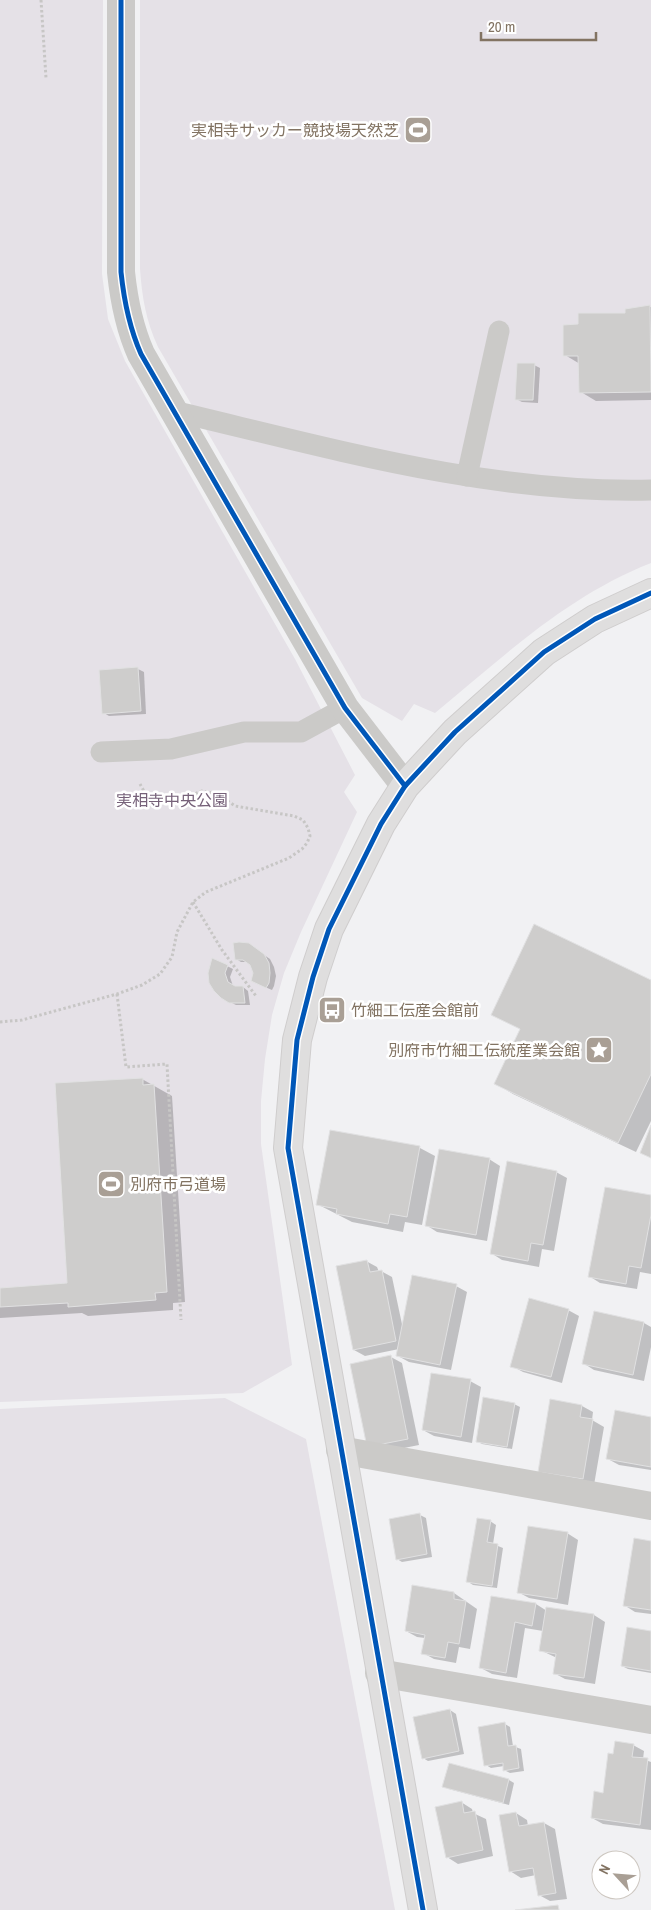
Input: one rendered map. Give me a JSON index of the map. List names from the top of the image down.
{
  "parks": ["実相寺中央公園"],
  "places": {
    "sports": ["実相寺サッカー競技場天然芝", "別府市弓道場"],
    "bus stop": ["竹細工伝産会館前"],
    "place": ["別府市竹細工伝統産業会館"]
  },
  "scale_bar": "20 m",
  "north": "top left"
}
